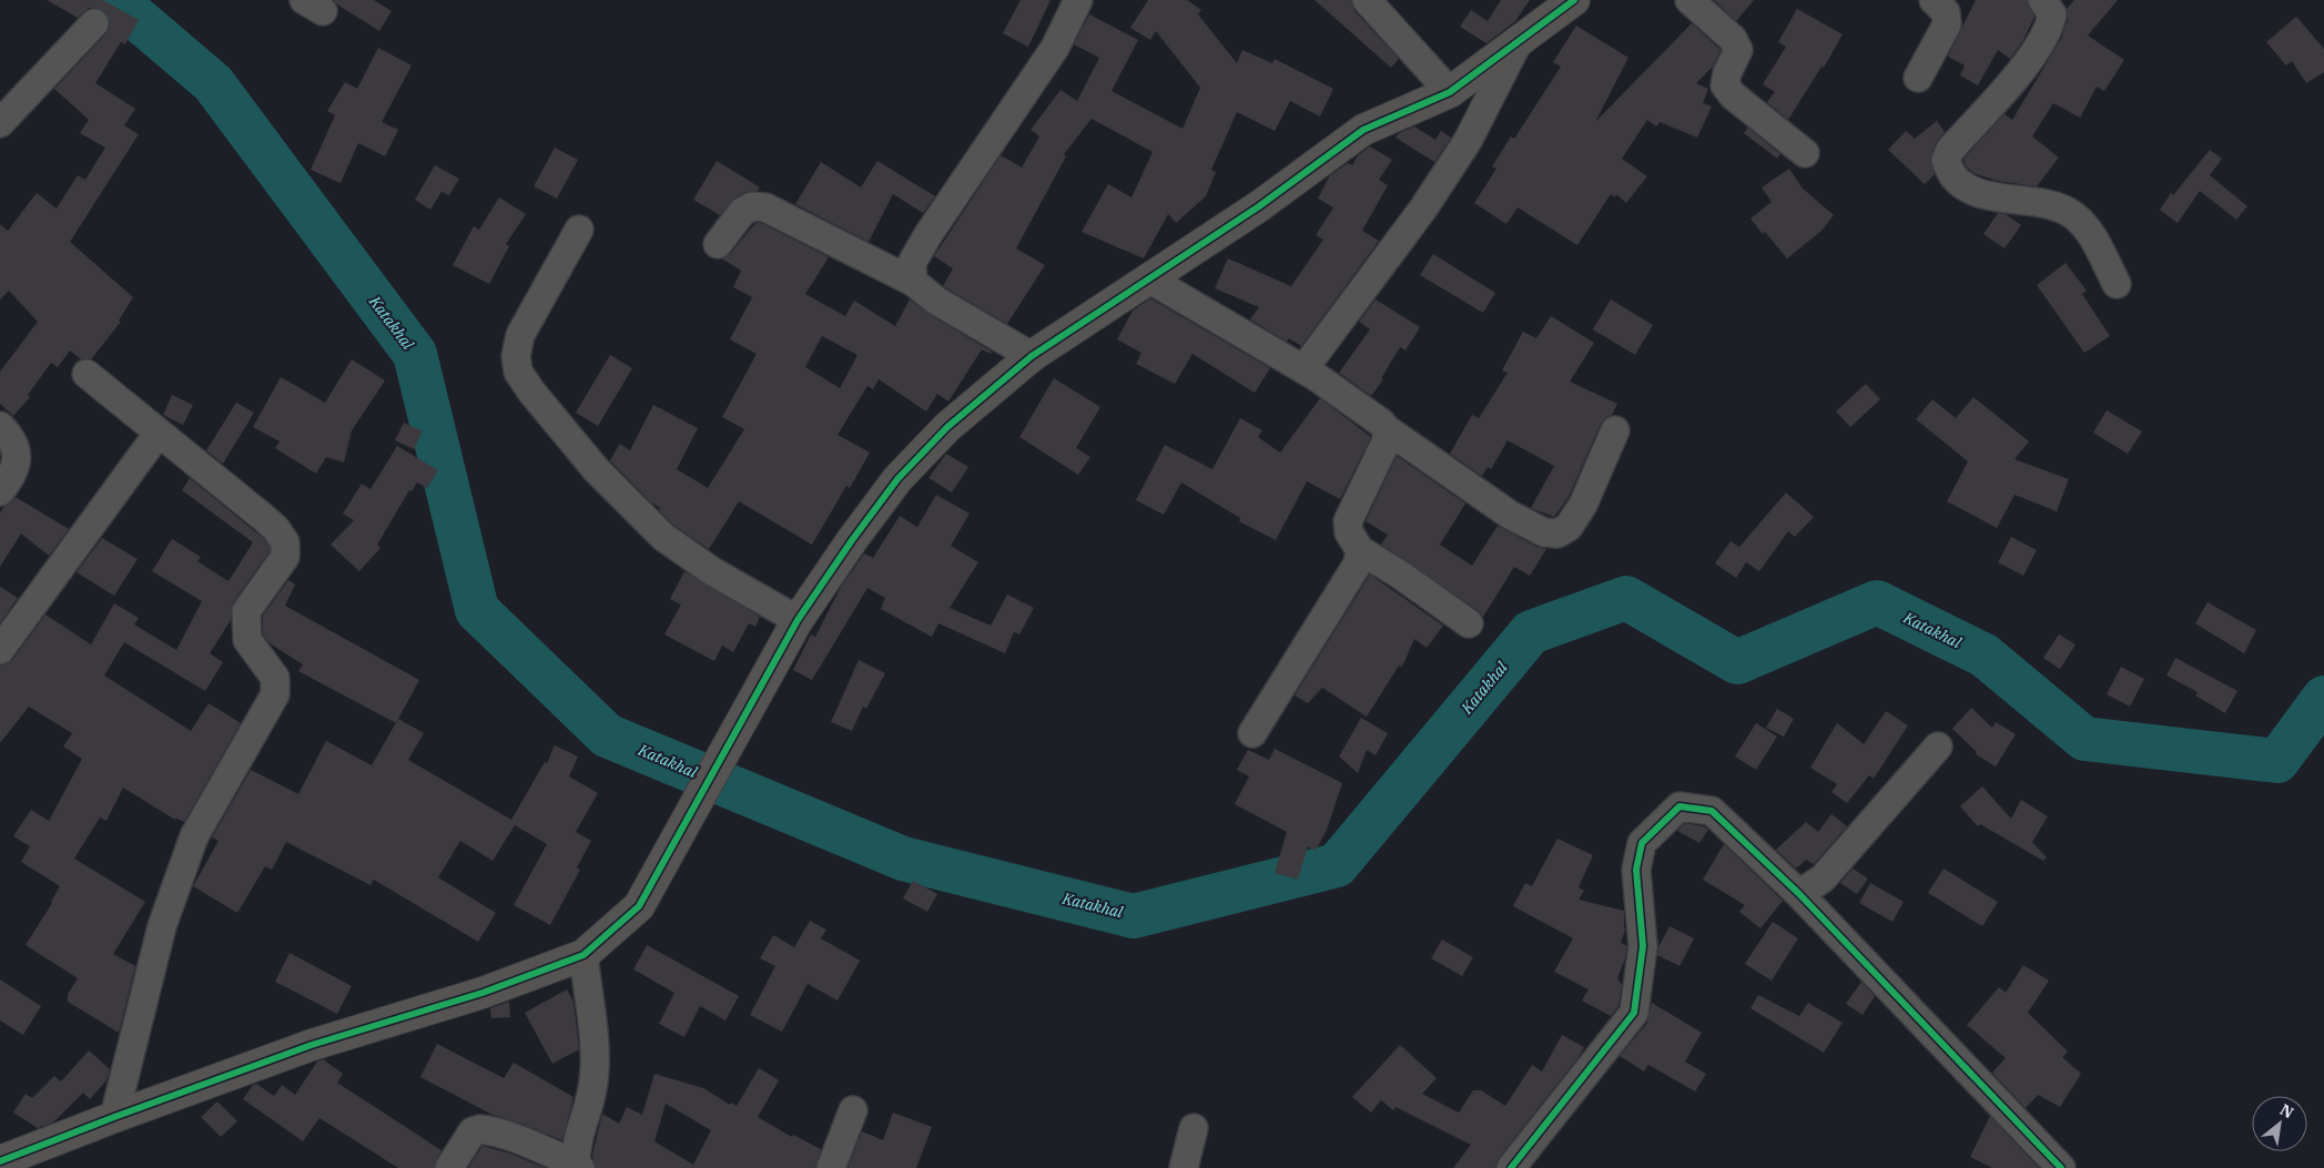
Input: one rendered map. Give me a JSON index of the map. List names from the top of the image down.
{
  "water": ["Katakhal"],
  "north": "top right"
}
